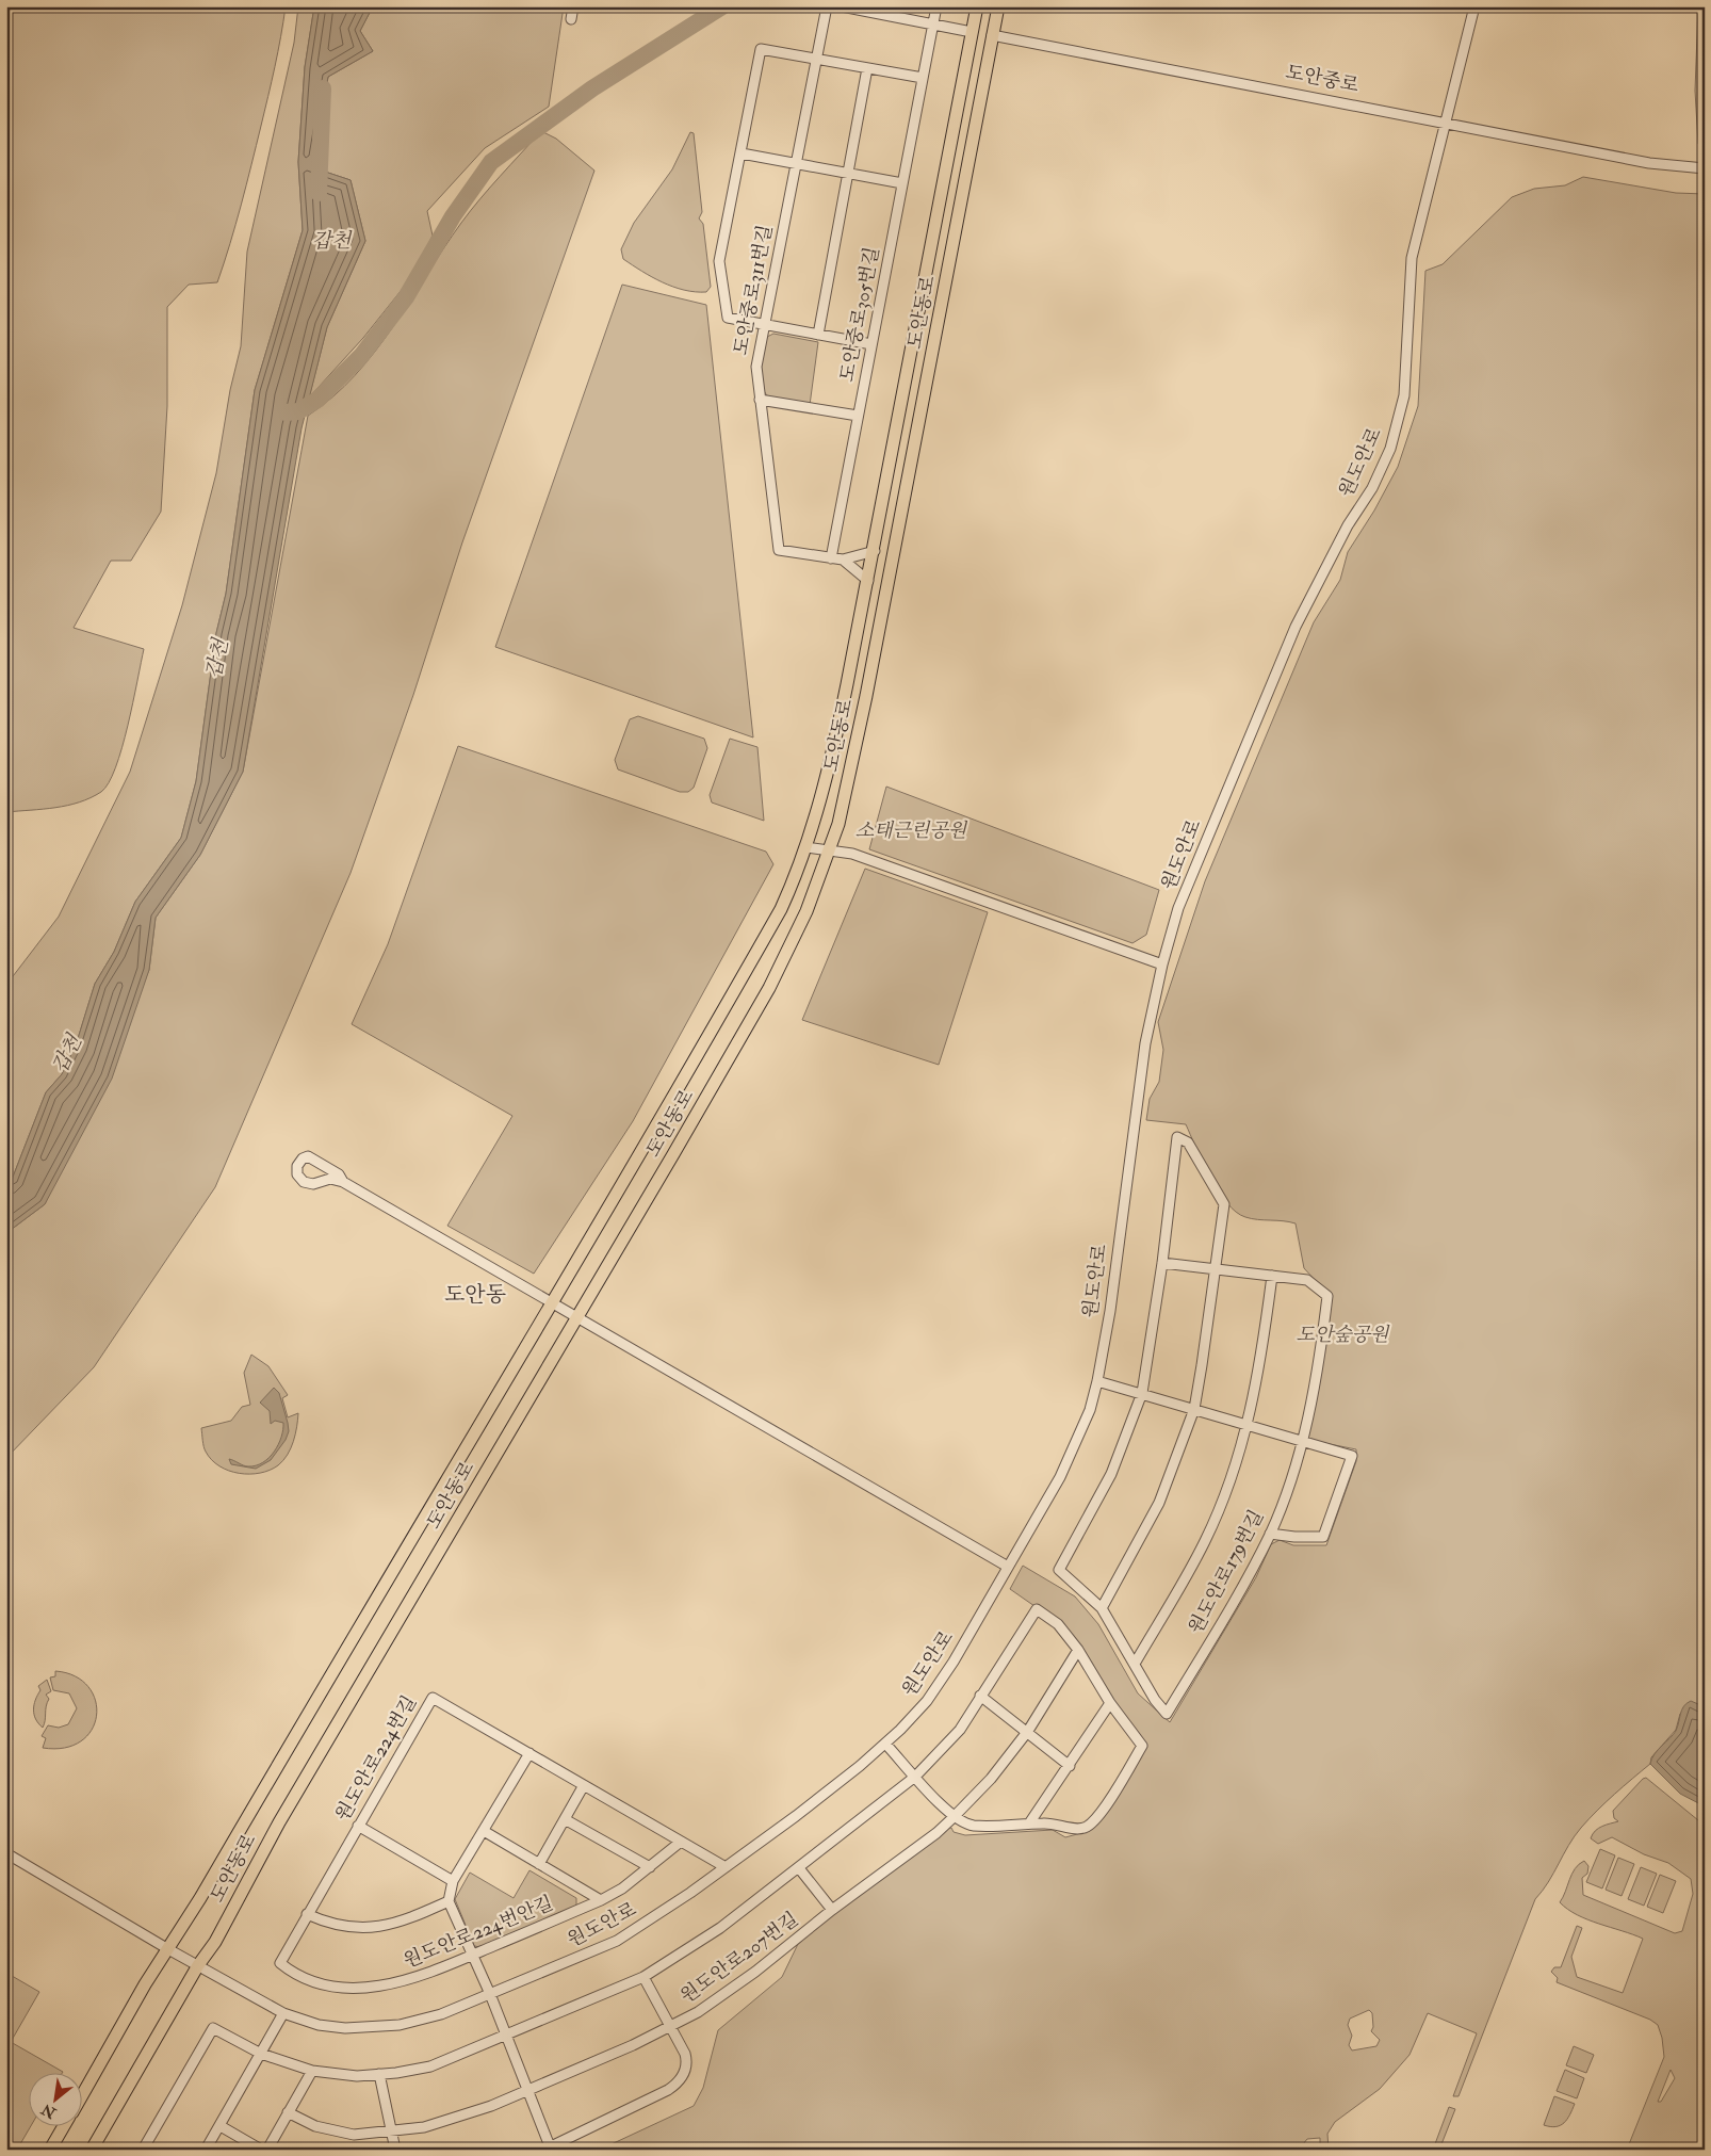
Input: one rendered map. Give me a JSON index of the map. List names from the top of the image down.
{
  "streets": {
    "main road": ["도안중로", "도안동로"],
    "street": [
      "도안중로311번길",
      "도안중로305번길",
      "원도안로",
      "원도안로179번길",
      "원도안로224번길",
      "원도안로224번안길",
      "원도안로207번길"
    ]
  },
  "crossings": [
    ["도안중로", "도안동로"],
    ["도안중로", "도안중로305번길"],
    ["도안중로", "원도안로"],
    ["도안중로311번길", "도안중로305번길"],
    ["도안동로", "원도안로"],
    ["원도안로", "원도안로224번길"],
    ["원도안로224번길", "원도안로224번안길"]
  ],
  "districts": ["도안동"],
  "water": ["갑천"],
  "parks": ["소태근린공원", "도안숲공원"],
  "north": "bottom left"
}
